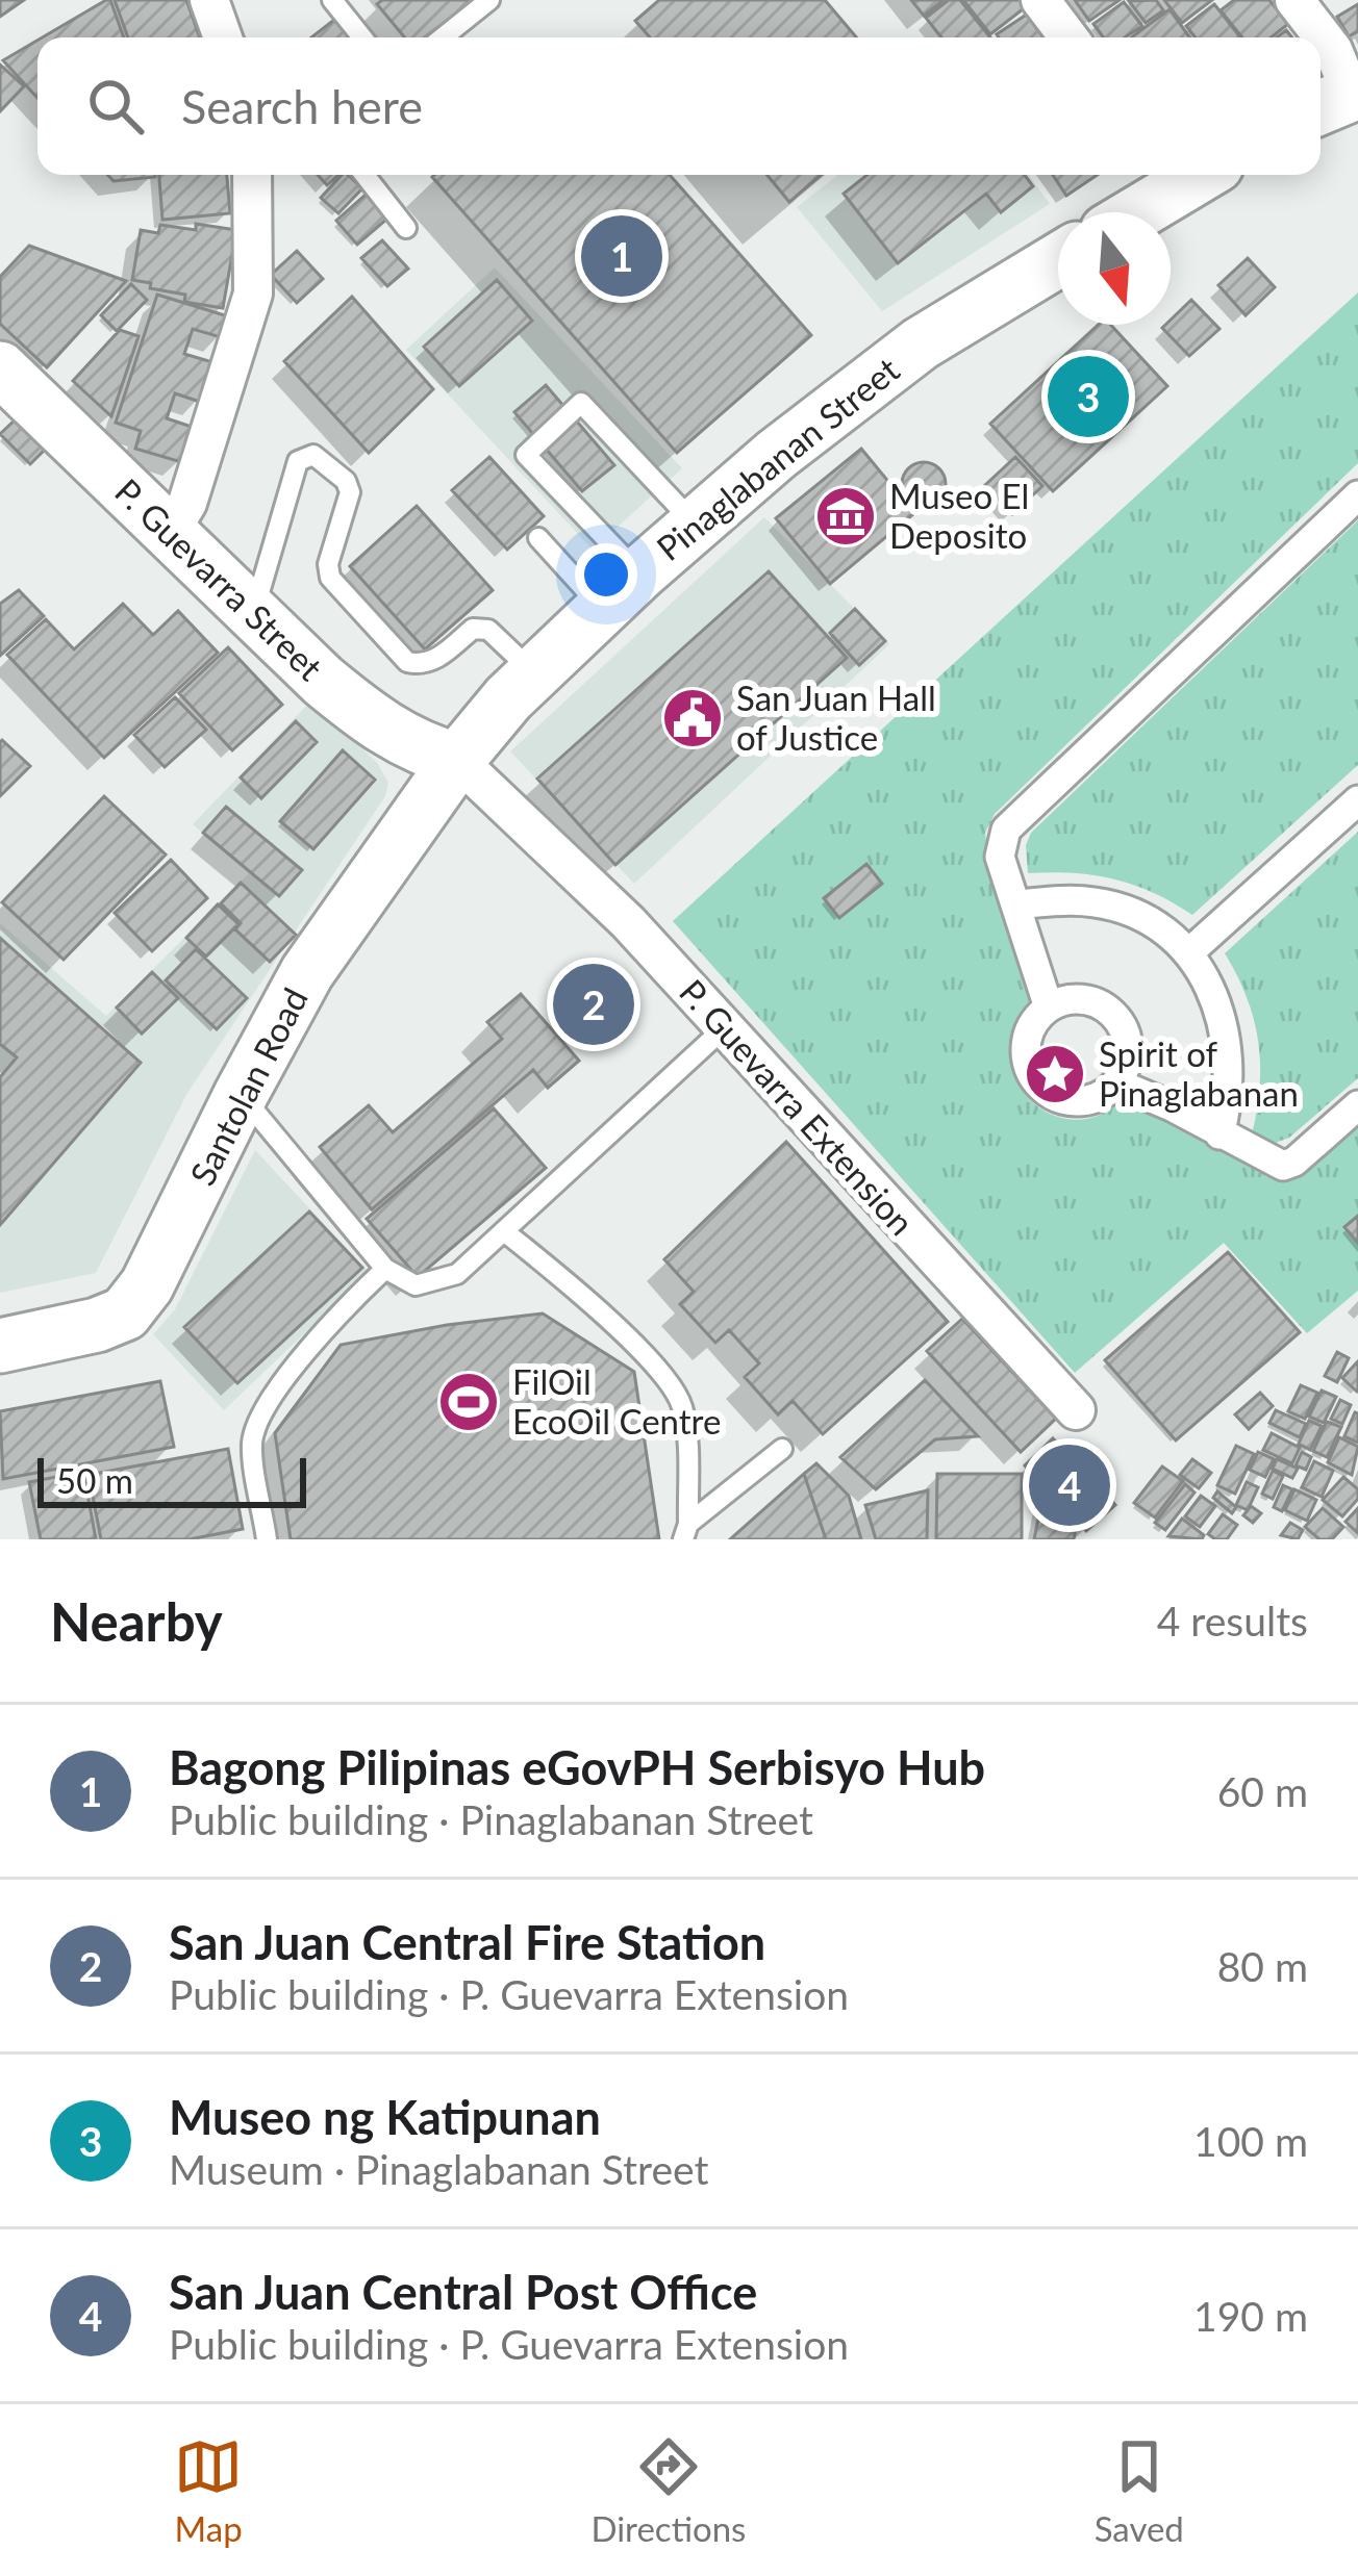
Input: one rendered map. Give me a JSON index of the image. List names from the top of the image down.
{
  "streets": {
    "main road": ["Pinaglabanan Street", "P. Guevarra Street", "Santolan Road"],
    "street": ["P. Guevarra Extension"]
  },
  "crossings": [
    ["Pinaglabanan Street", "P. Guevarra Street"],
    ["Pinaglabanan Street", "Santolan Road"],
    ["Pinaglabanan Street", "P. Guevarra Extension"],
    ["P. Guevarra Street", "Santolan Road"],
    ["P. Guevarra Street", "P. Guevarra Extension"],
    ["Santolan Road", "P. Guevarra Extension"]
  ],
  "places": {
    "museum": ["Museo El Deposito"],
    "public building": ["San Juan Hall of Justice"],
    "place": ["Spirit of Pinaglabanan"],
    "sports": ["FilOil EcoOil Centre"]
  },
  "scale_bar": "50 m",
  "north": "bottom",
  "page": {
    "search": "Search here",
    "pins": [
      "1",
      "3",
      "2",
      "4"
    ],
    "scale": "50 m",
    "heading": ["Nearby", "4 results"],
    "list": [
      {
        "mark": "1",
        "name": "Bagong Pilipinas eGovPH Serbisyo Hub",
        "note": "Public building · Pinaglabanan Street",
        "value": "60 m"
      },
      {
        "mark": "2",
        "name": "San Juan Central Fire Station",
        "note": "Public building · P. Guevarra Extension",
        "value": "80 m"
      },
      {
        "mark": "3",
        "name": "Museo ng Katipunan",
        "note": "Museum · Pinaglabanan Street",
        "value": "100 m"
      },
      {
        "mark": "4",
        "name": "San Juan Central Post Office",
        "note": "Public building · P. Guevarra Extension",
        "value": "190 m"
      }
    ],
    "nav": ["Map", "Directions", "Saved"]
  }
}
